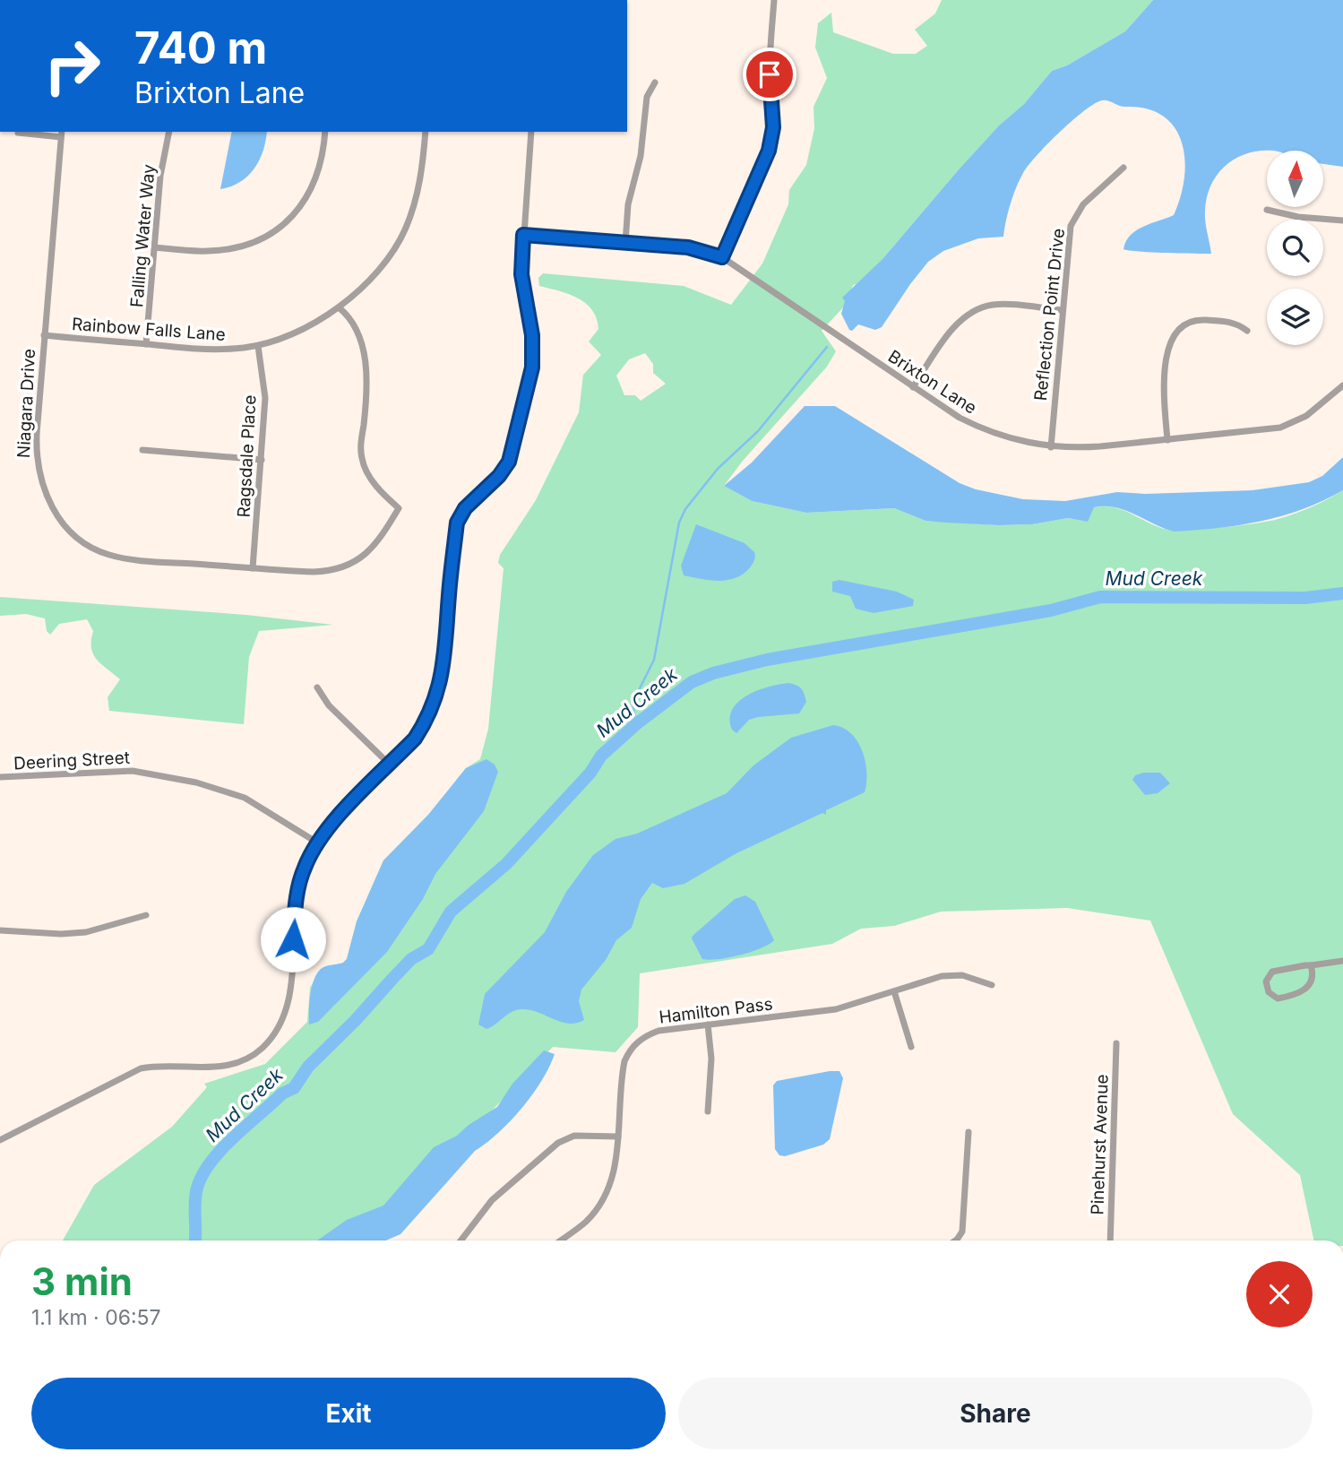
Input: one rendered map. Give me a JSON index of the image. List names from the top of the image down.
{
  "streets": {
    "street": [
      "Falling Water Way",
      "Reflection Point Drive",
      "Rainbow Falls Lane",
      "Brixton Lane",
      "Niagara Drive",
      "Ragsdale Place",
      "Deering Street",
      "Hamilton Pass",
      "Pinehurst Avenue"
    ]
  },
  "crossings": [
    ["Falling Water Way", "Rainbow Falls Lane"],
    ["Reflection Point Drive", "Brixton Lane"],
    ["Rainbow Falls Lane", "Niagara Drive"],
    ["Rainbow Falls Lane", "Ragsdale Place"],
    ["Niagara Drive", "Ragsdale Place"]
  ],
  "water": ["Mud Creek"],
  "north": "top",
  "page": {
    "turn": ["740 m", "Brixton Lane"],
    "heading": ["3 min", "1.1 km · 06:57"],
    "buttons": ["Exit", "Share"]
  }
}
